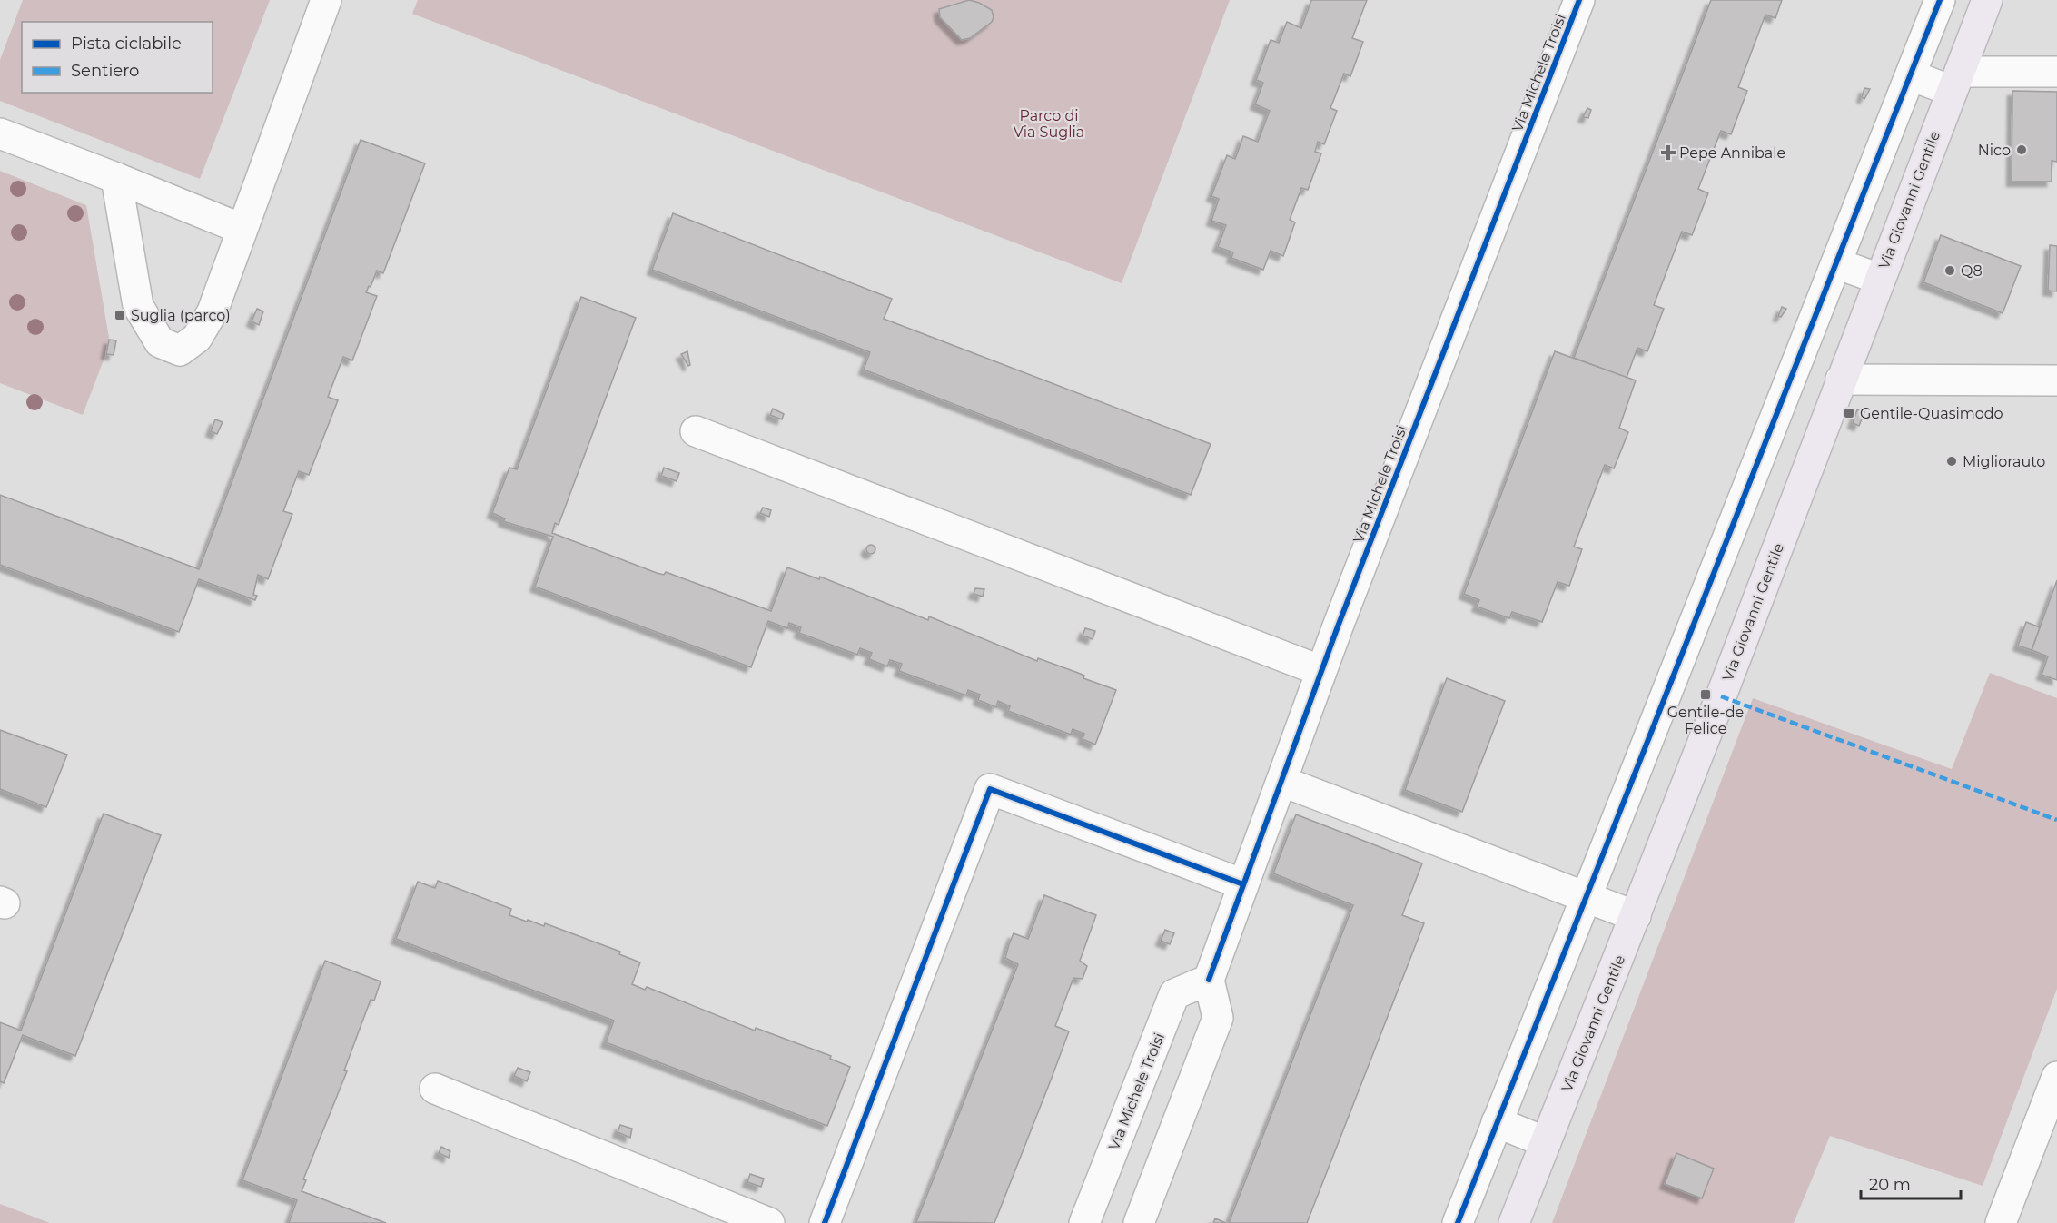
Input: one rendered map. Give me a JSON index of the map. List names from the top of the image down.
{
  "streets": {
    "main road": ["Via Giovanni Gentile"],
    "street": ["Via Michele Troisi"]
  },
  "parks": ["Parco di Via Suglia"],
  "places": {
    "other": ["Nico", "Q8", "Migliorauto"],
    "health": ["Pepe Annibale"],
    "transit": ["Suglia (parco)", "Gentile-Quasimodo", "Gentile-de Felice"]
  },
  "legend": ["Pista ciclabile", "Sentiero"],
  "scale_bar": "20 m"
}
